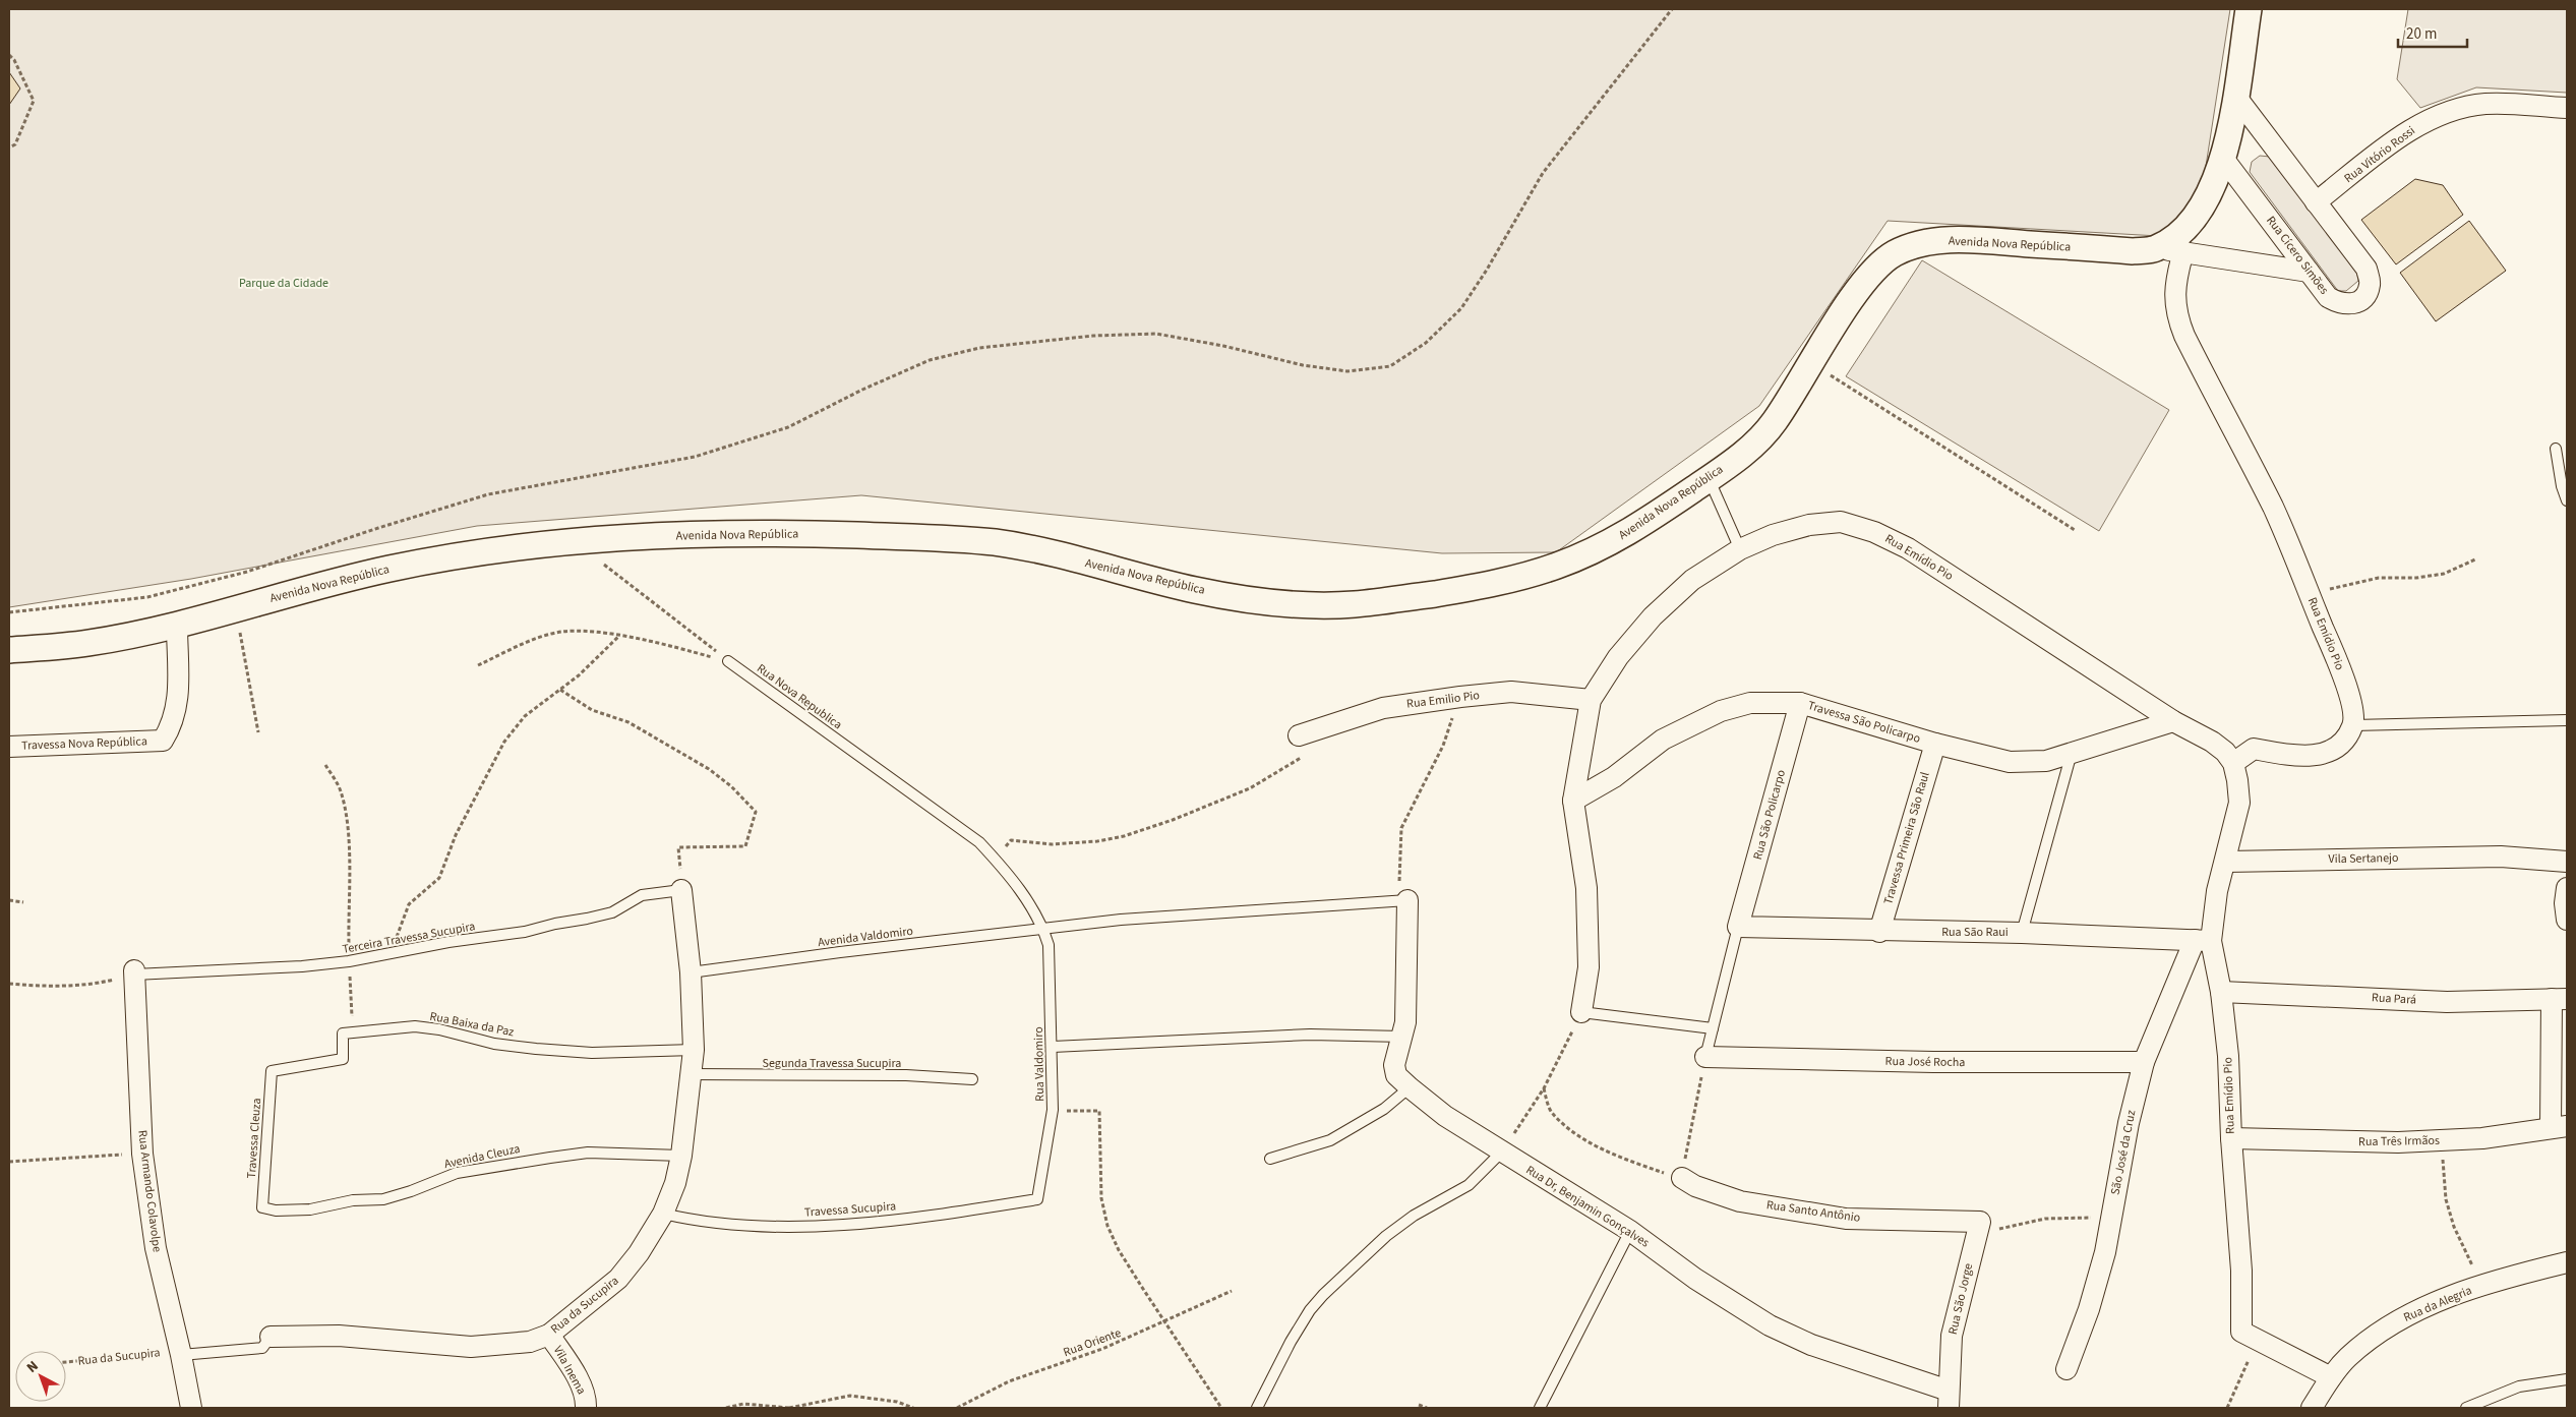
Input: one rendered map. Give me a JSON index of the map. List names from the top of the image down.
{
  "streets": {
    "street": [
      "Rua Vitório Rossi",
      "Avenida Nova República",
      "Rua Cícero Simões",
      "Rua Emídio Pio",
      "Rua Emilio Pio",
      "Travessa São Policarpo",
      "Travessa Nova República",
      "Rua São Policarpo",
      "Travessa Primeira São Raul",
      "Vila Sertanejo",
      "Rua São Raui",
      "Rua Pará",
      "Rua José Rocha",
      "Rua Três Irmãos",
      "São José da Cruz",
      "Rua Armando Colavolpe",
      "Rua Dr, Benjamin Gonçalves",
      "Rua Santo Antônio",
      "Rua São Jorge",
      "Rua da Alegria",
      "Rua da Sucupira",
      "Vila Inema"
    ],
    "lane": [
      "Rua Nova Republica",
      "Avenida Valdomiro",
      "Terceira Travessa Sucupira",
      "Rua Baixa da Paz",
      "Segunda Travessa Sucupira",
      "Rua Valdomiro",
      "Travessa Cleuza",
      "Avenida Cleuza",
      "Travessa Sucupira"
    ],
    "path": ["Rua Oriente"]
  },
  "crossings": [
    ["Rua Vitório Rossi", "Rua Cícero Simões"],
    ["Avenida Nova República", "Travessa Nova República"],
    ["Rua Emídio Pio", "Rua Emilio Pio"],
    ["Rua Emídio Pio", "Travessa São Policarpo"],
    ["Rua Emídio Pio", "Vila Sertanejo"],
    ["Rua Emídio Pio", "Rua São Raui"],
    ["Rua Emídio Pio", "Rua Pará"],
    ["Rua Emídio Pio", "Rua Três Irmãos"],
    ["Rua Emídio Pio", "São José da Cruz"],
    ["Rua Emídio Pio", "Rua da Alegria"],
    ["Rua Nova Republica", "Avenida Valdomiro"],
    ["Rua Nova Republica", "Rua Valdomiro"],
    ["Travessa São Policarpo", "Rua São Policarpo"],
    ["Travessa São Policarpo", "Travessa Primeira São Raul"],
    ["Rua São Policarpo", "Rua São Raui"],
    ["Travessa Primeira São Raul", "Rua São Raui"],
    ["Rua São Raui", "São José da Cruz"],
    ["Avenida Valdomiro", "Rua Valdomiro"],
    ["Avenida Valdomiro", "Rua Dr, Benjamin Gonçalves"],
    ["Avenida Valdomiro", "Rua da Sucupira"],
    ["Terceira Travessa Sucupira", "Rua Armando Colavolpe"],
    ["Terceira Travessa Sucupira", "Rua da Sucupira"],
    ["Rua Baixa da Paz", "Travessa Cleuza"],
    ["Rua Baixa da Paz", "Rua da Sucupira"],
    ["Rua José Rocha", "São José da Cruz"],
    ["Segunda Travessa Sucupira", "Rua da Sucupira"],
    ["Rua Valdomiro", "Travessa Sucupira"],
    ["Travessa Cleuza", "Avenida Cleuza"],
    ["Avenida Cleuza", "Rua da Sucupira"],
    ["Rua Armando Colavolpe", "Rua da Sucupira"],
    ["Rua Dr, Benjamin Gonçalves", "Rua São Jorge"],
    ["Travessa Sucupira", "Rua da Sucupira"],
    ["Rua Santo Antônio", "Rua São Jorge"],
    ["Rua da Sucupira", "Vila Inema"]
  ],
  "parks": ["Parque da Cidade"],
  "scale_bar": "20 m",
  "north": "top left"
}
